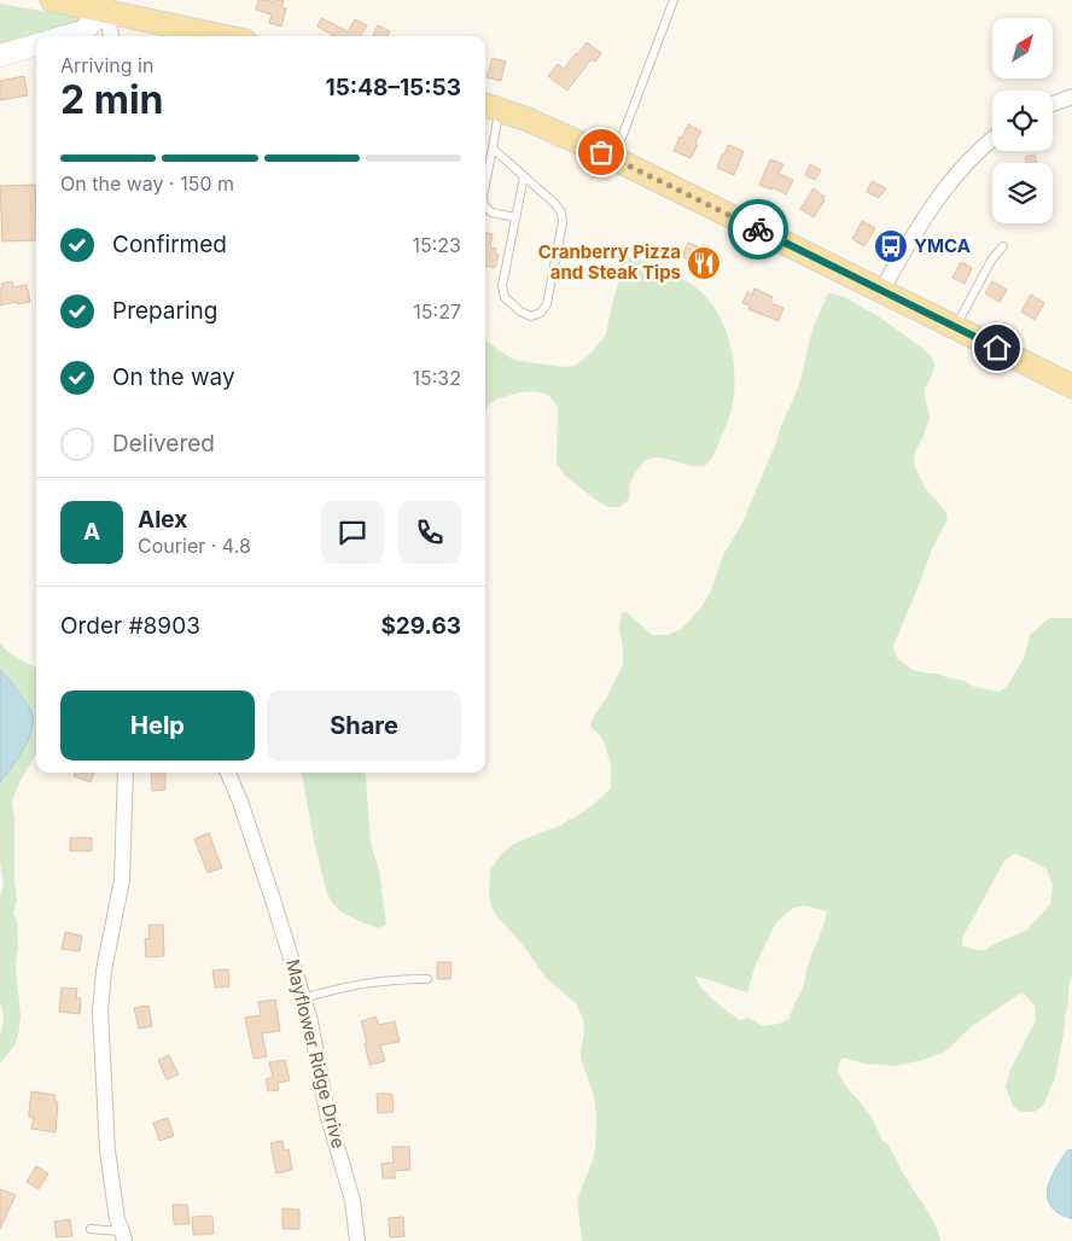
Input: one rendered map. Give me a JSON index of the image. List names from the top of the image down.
{
  "streets": {
    "street": ["Mayflower Ridge Drive"]
  },
  "places": {
    "bus stop": ["YMCA"],
    "restaurant": ["Cranberry Pizza and Steak Tips"]
  },
  "north": "top right",
  "page": {
    "heading": ["2 min", "Arriving in", "15:48–15:53"],
    "panel": [
      "Alex",
      "Courier · 4.8",
      "Order #8903",
      "$29.63"
    ],
    "bar": "On the way · 150 m",
    "list": [
      ["Confirmed", "15:23"],
      ["Preparing", "15:27"],
      ["On the way", "15:32"],
      "Delivered"
    ],
    "round": "A",
    "buttons": ["Help", "Share"]
  }
}
